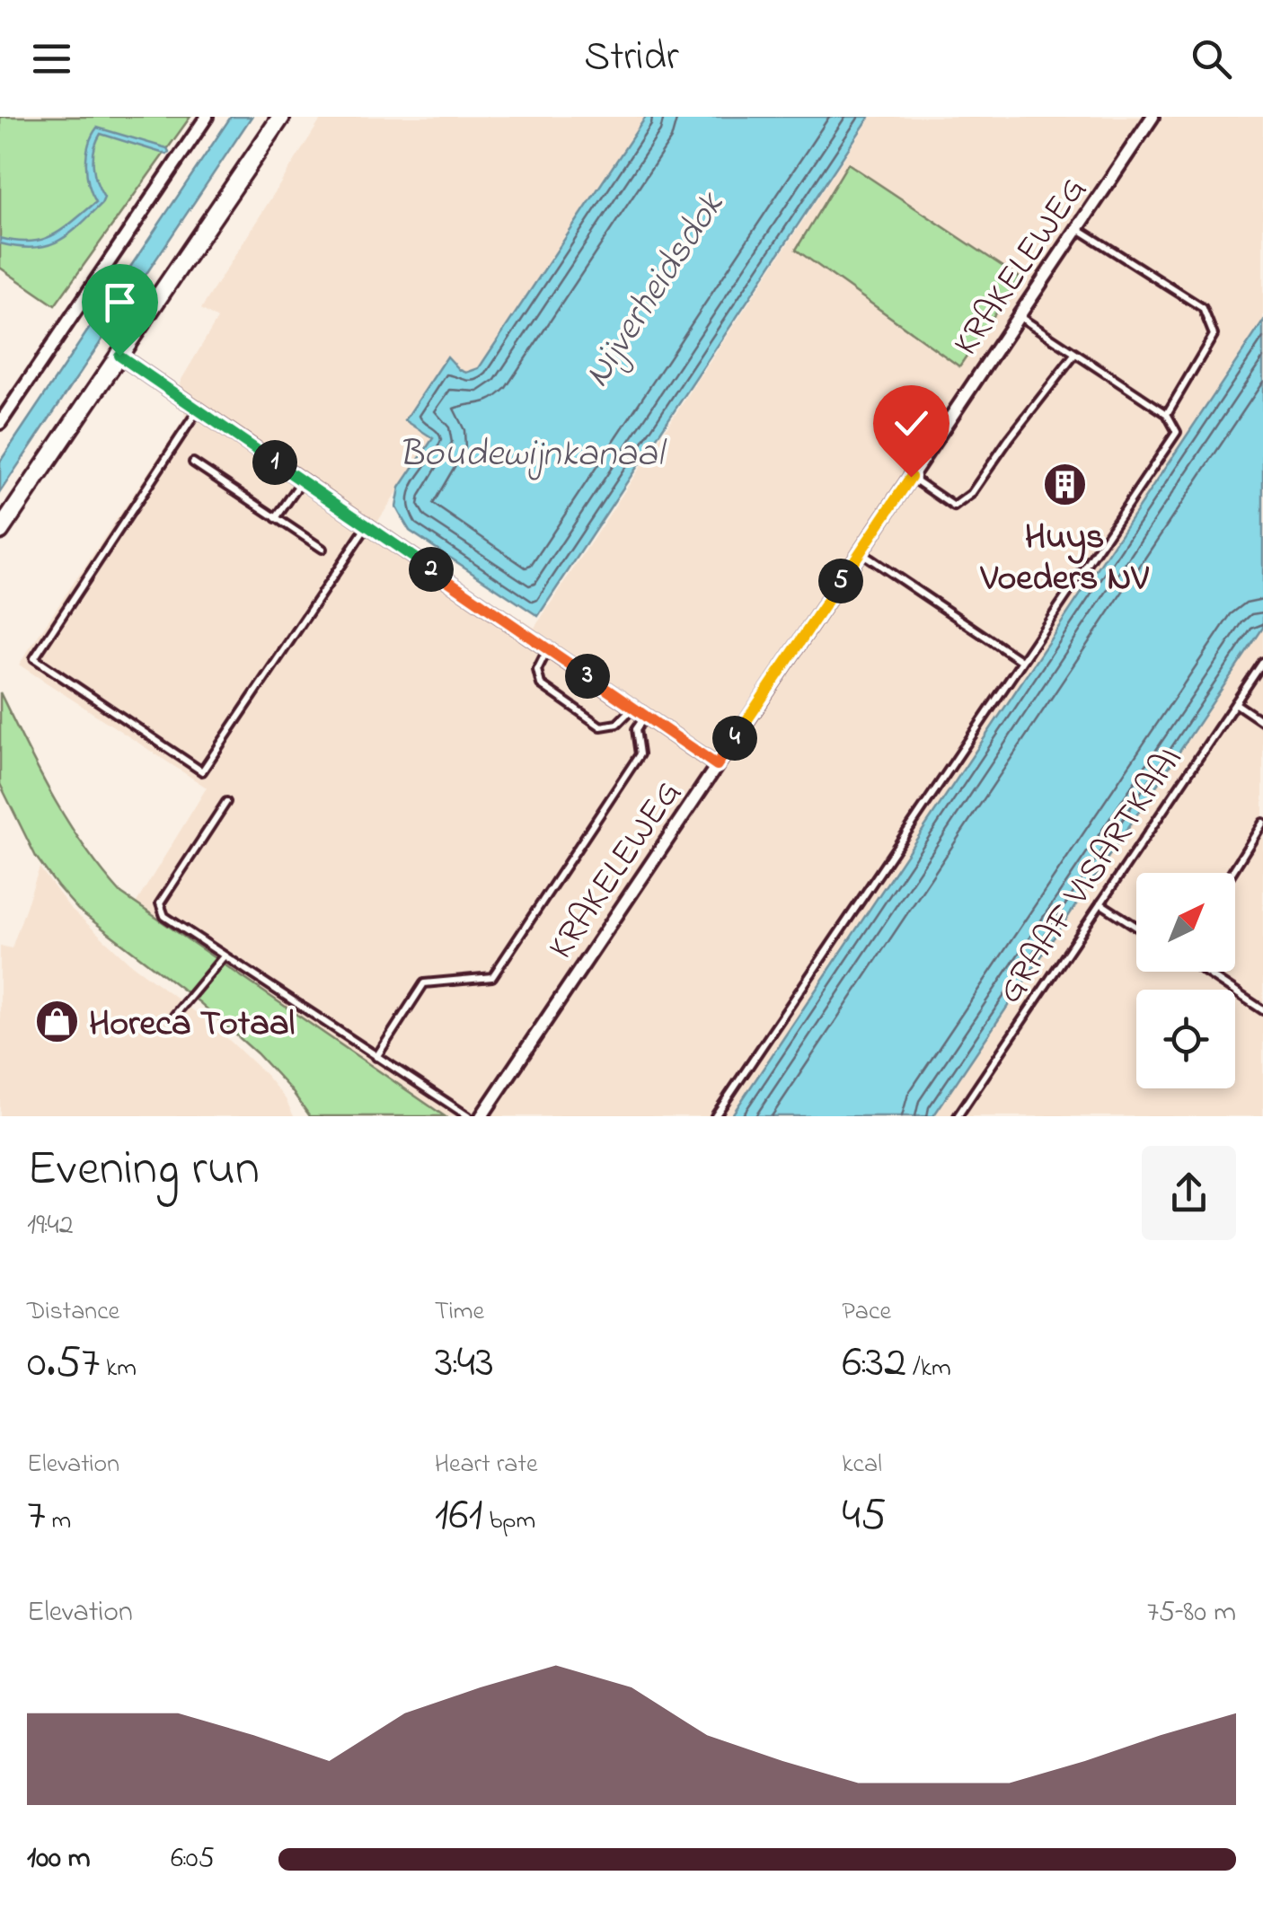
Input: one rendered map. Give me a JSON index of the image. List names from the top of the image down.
{
  "streets": {
    "street": ["KRAKELEWEG"],
    "lane": ["GRAAF VISARTKAAI"]
  },
  "water": ["Nijverheidsdok", "Boudewijnkanaal"],
  "places": {
    "building": ["Huys Voeders NV"],
    "shop": ["Horeca Totaal"]
  },
  "north": "top right",
  "page": {
    "header": "Stridr",
    "pins": [
      "1",
      "2",
      "5",
      "3",
      "4"
    ],
    "heading": ["Evening run", "19:42"],
    "stats": [
      ["Distance", "0.57 km"],
      ["Time", "3:43"],
      ["Pace", "6:32 /km"],
      ["Elevation", "7 m"],
      ["Heart rate", "161 bpm"],
      ["kcal", "45"]
    ],
    "chart": ["Elevation", "75–80 m"],
    "list": [
      {
        "name": "100 m",
        "note": "6:05"
      }
    ]
  }
}
